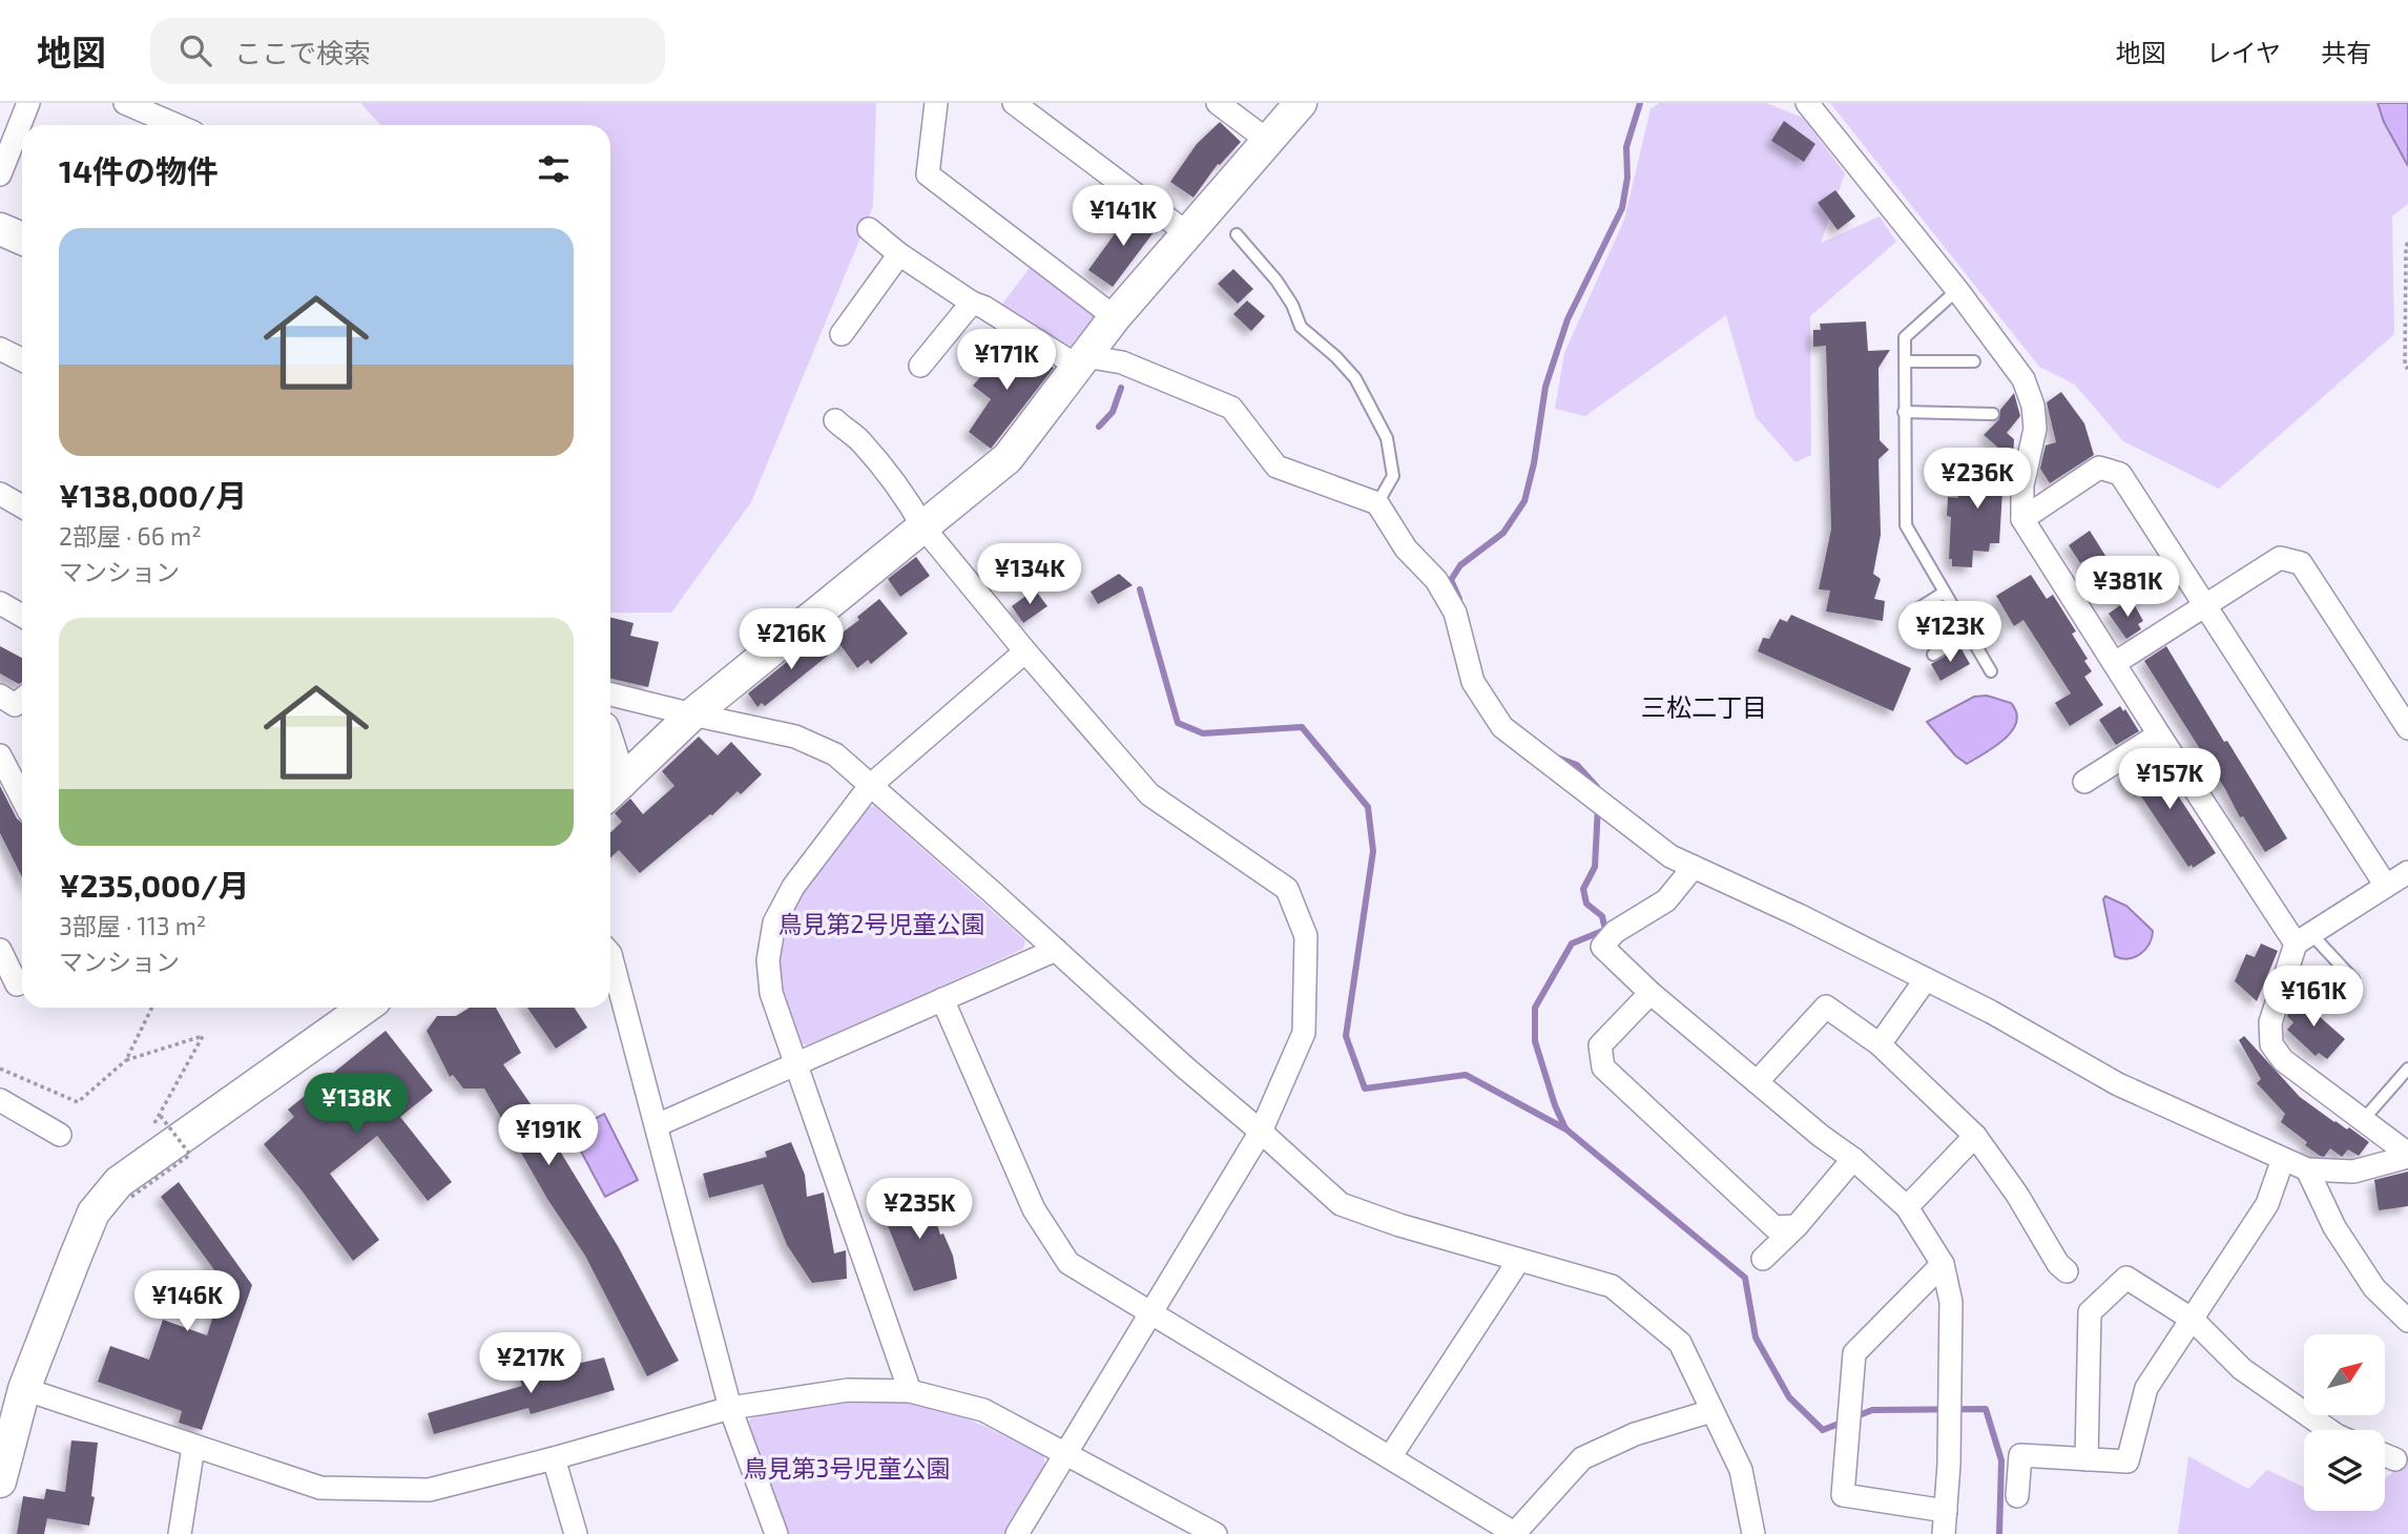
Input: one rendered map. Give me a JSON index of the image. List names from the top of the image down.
{
  "districts": ["三松二丁目"],
  "parks": ["鳥見第2号児童公園", "鳥見第3号児童公園"],
  "north": "top right",
  "page": {
    "header": "地図",
    "search": "ここで検索",
    "nav": ["地図", "レイヤ", "共有"],
    "heading": "14件の物件",
    "price": [
      "¥141K",
      "¥171K",
      "¥236K",
      "¥134K",
      "¥381K",
      "¥123K",
      "¥216K",
      "¥157K",
      "¥161K",
      "¥138K",
      "¥191K",
      "¥235K",
      "¥146K",
      "¥217K"
    ],
    "list": [
      {
        "name": "¥138,000/月",
        "note": "2部屋 · 66 m² · マンション"
      },
      {
        "name": "¥235,000/月",
        "note": "3部屋 · 113 m² · マンション"
      }
    ]
  }
}
